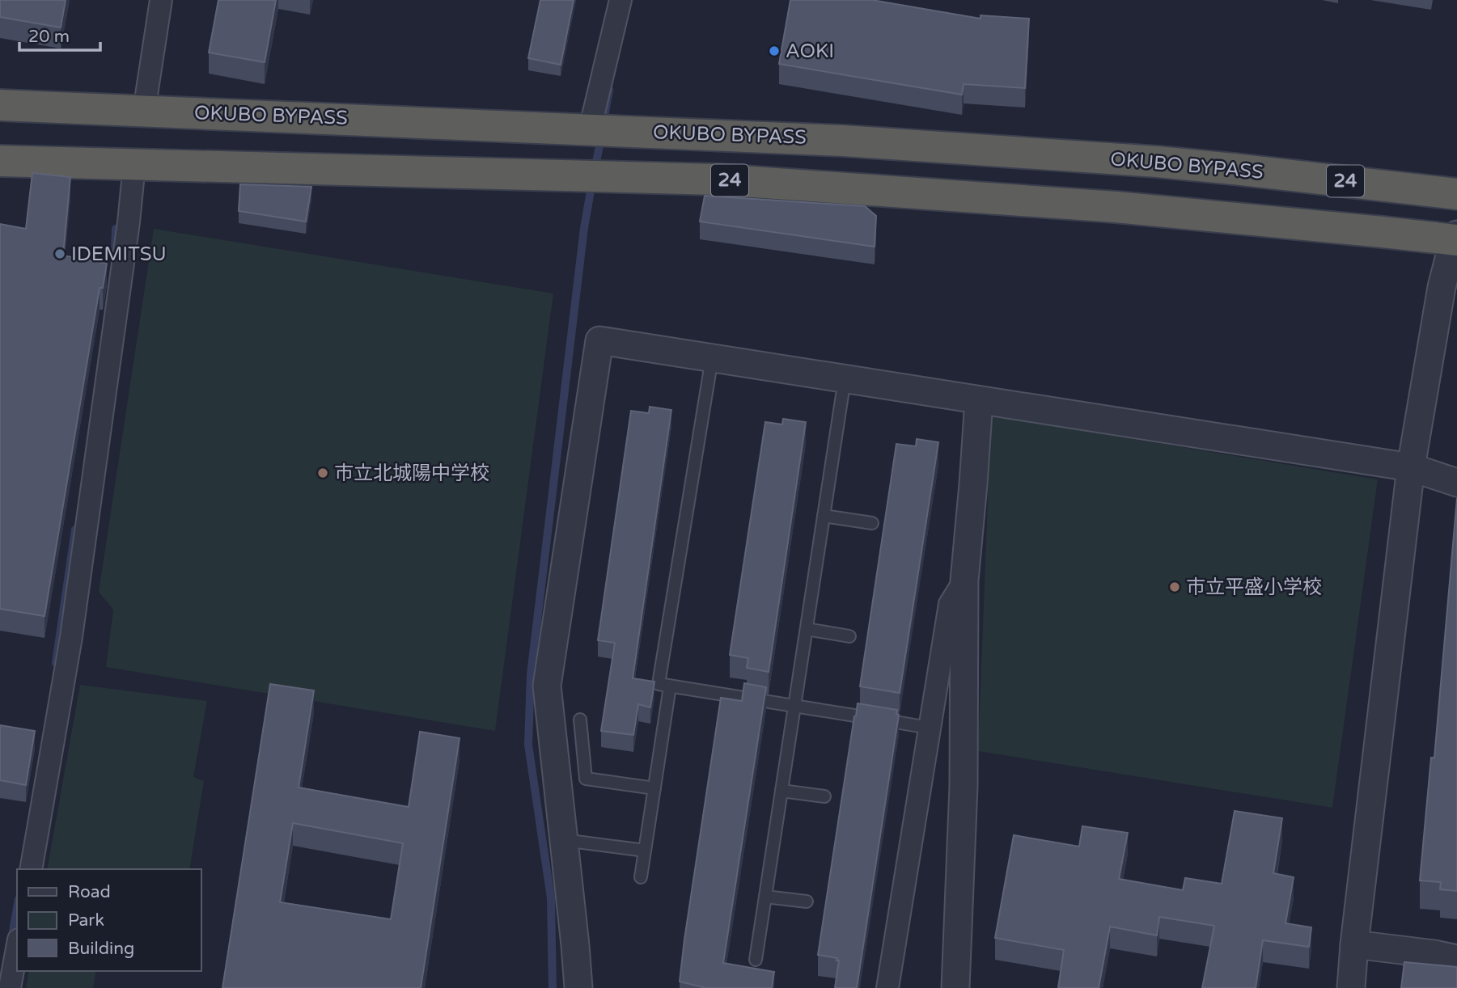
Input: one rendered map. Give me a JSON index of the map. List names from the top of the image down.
{
  "streets": {
    "highway": ["OKUBO BYPASS", "24"]
  },
  "places": [
    "AOKI",
    "IDEMITSU",
    "市立北城陽中学校",
    "市立平盛小学校"
  ],
  "legend": ["Road", "Park", "Building"],
  "scale_bar": "20 m"
}
